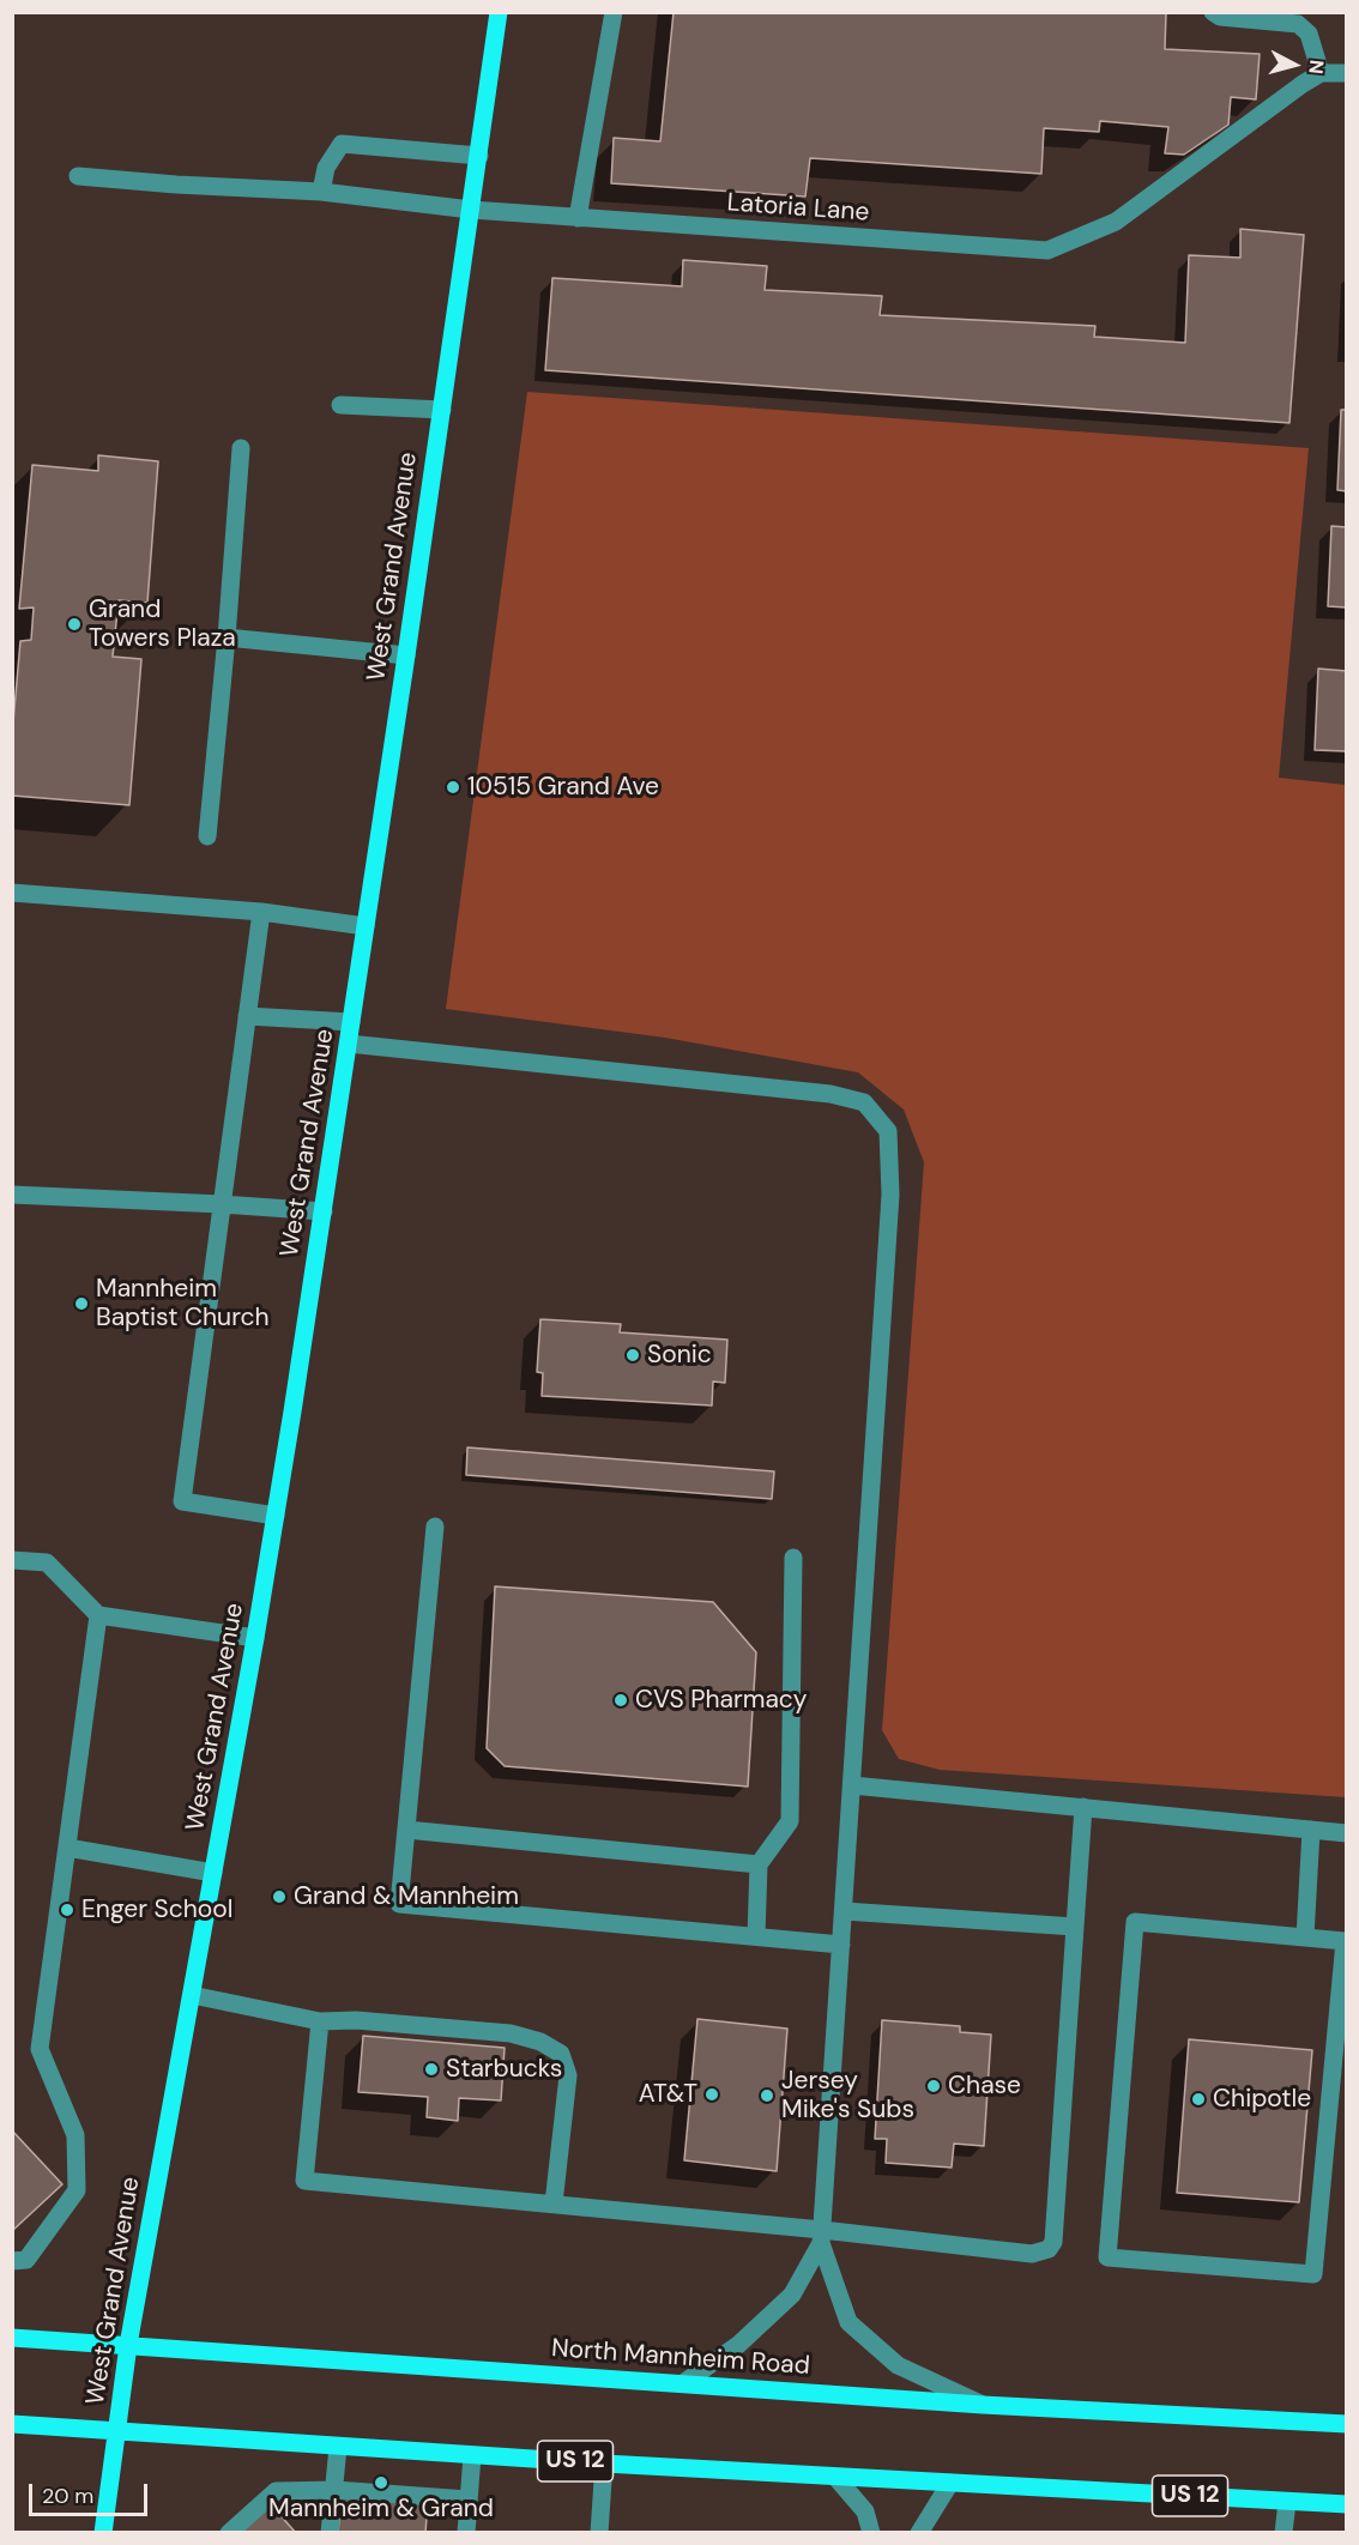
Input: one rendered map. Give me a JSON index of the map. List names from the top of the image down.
{
  "streets": {
    "main road": ["West Grand Avenue", "North Mannheim Road", "US 12"],
    "street": ["Latoria Lane"]
  },
  "crossings": [
    ["Latoria Lane", "West Grand Avenue"],
    ["West Grand Avenue", "North Mannheim Road"],
    ["West Grand Avenue", "US 12"]
  ],
  "places": [
    "Grand Towers Plaza",
    "10515 Grand Ave",
    "Mannheim Baptist Church",
    "Sonic",
    "CVS Pharmacy",
    "Grand & Mannheim",
    "Enger School",
    "Starbucks",
    "Chase",
    "AT&T",
    "Jersey Mike's Subs",
    "Chipotle",
    "Mannheim & Grand"
  ],
  "scale_bar": "20 m",
  "north": "right"
}
